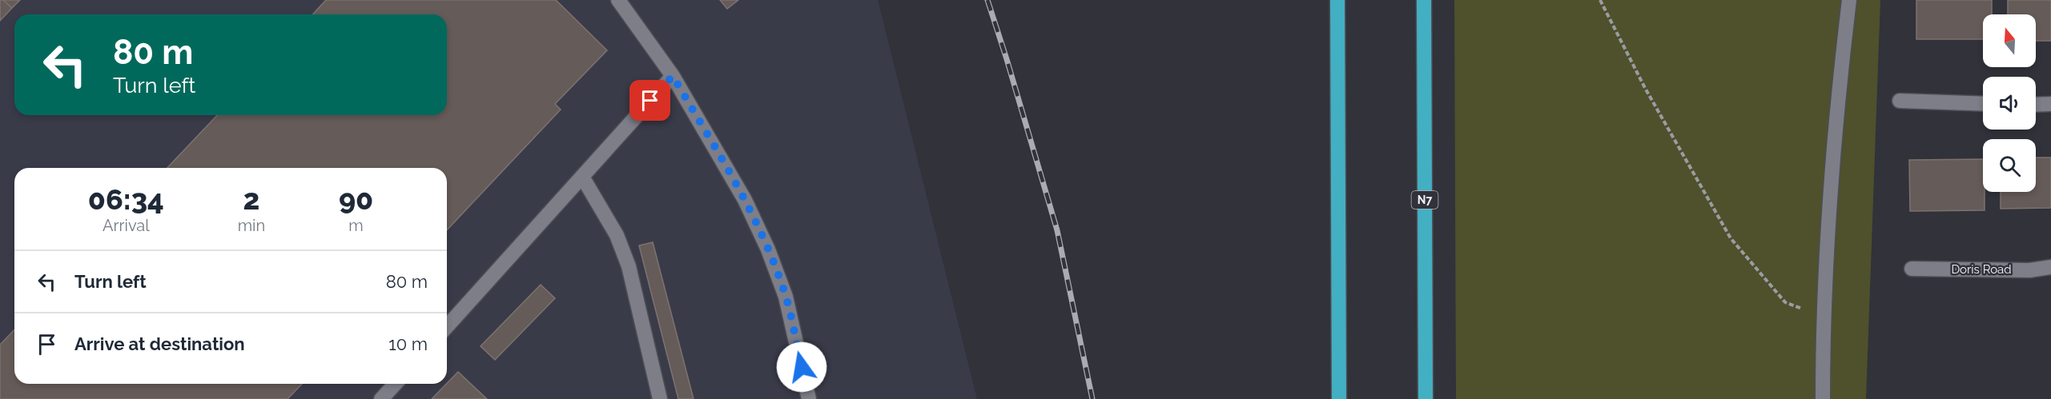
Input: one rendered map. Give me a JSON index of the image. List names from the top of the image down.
{
  "streets": {
    "highway": ["N7"],
    "street": ["Doris Road"]
  },
  "north": "top",
  "page": {
    "turn": ["80 m", "Turn left"],
    "eta": [
      "06:34",
      "Arrival",
      "2",
      "min",
      "90",
      "m"
    ],
    "list": [
      {
        "name": "Turn left",
        "value": "80 m"
      },
      {
        "name": "Arrive at destination",
        "value": "10 m"
      }
    ]
  }
}
